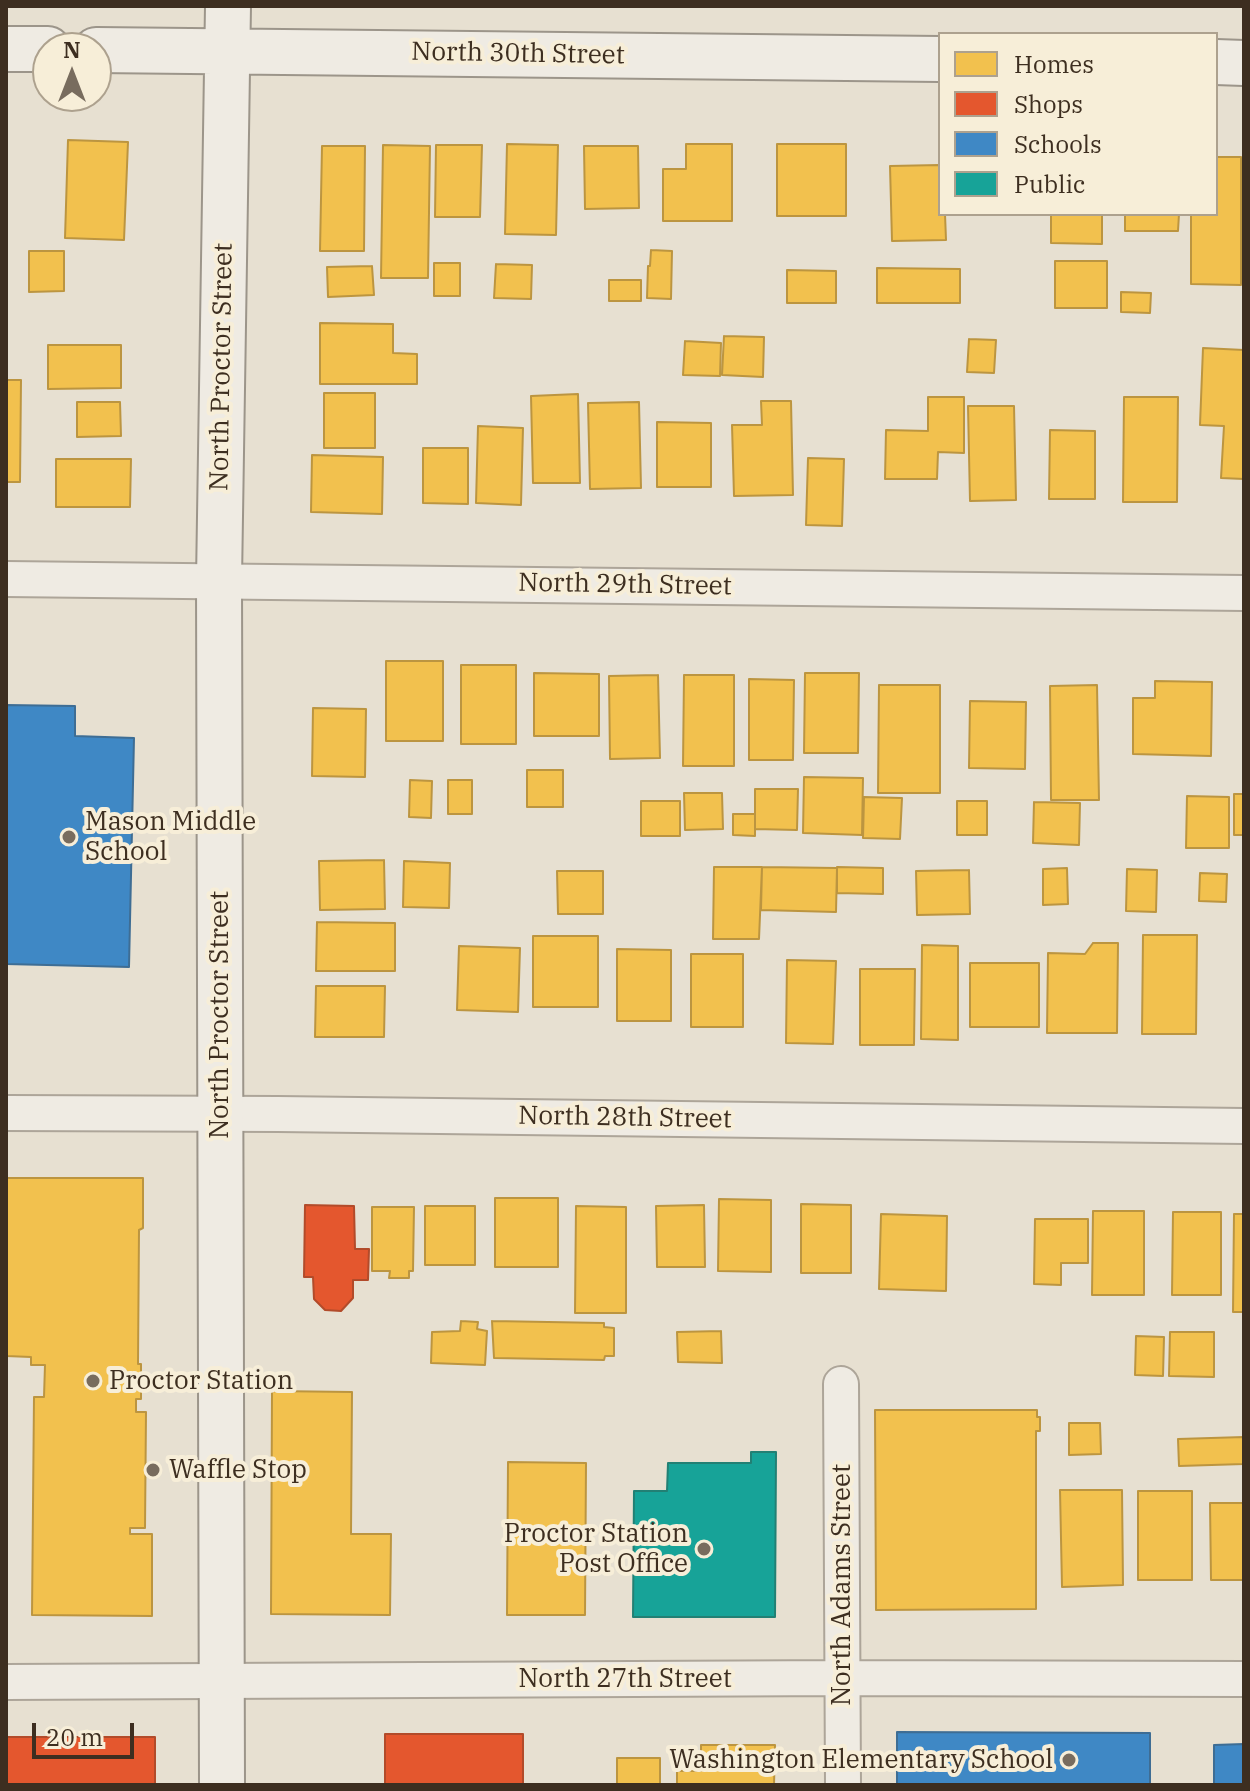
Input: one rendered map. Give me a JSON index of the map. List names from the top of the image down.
{
  "streets": {
    "street": [
      "North 30th Street",
      "North Proctor Street",
      "North 29th Street",
      "North 28th Street",
      "North Adams Street",
      "North 27th Street"
    ]
  },
  "crossings": [
    ["North 30th Street", "North Proctor Street"],
    ["North Proctor Street", "North 29th Street"],
    ["North Proctor Street", "North 28th Street"],
    ["North Proctor Street", "North 27th Street"],
    ["North Adams Street", "North 27th Street"]
  ],
  "places": [
    "Mason Middle School",
    "Proctor Station",
    "Waffle Stop",
    "Proctor Station Post Office",
    "Washington Elementary School"
  ],
  "legend": [
    "Homes",
    "Shops",
    "Schools",
    "Public"
  ],
  "scale_bar": "20 m",
  "north": "top"
}
